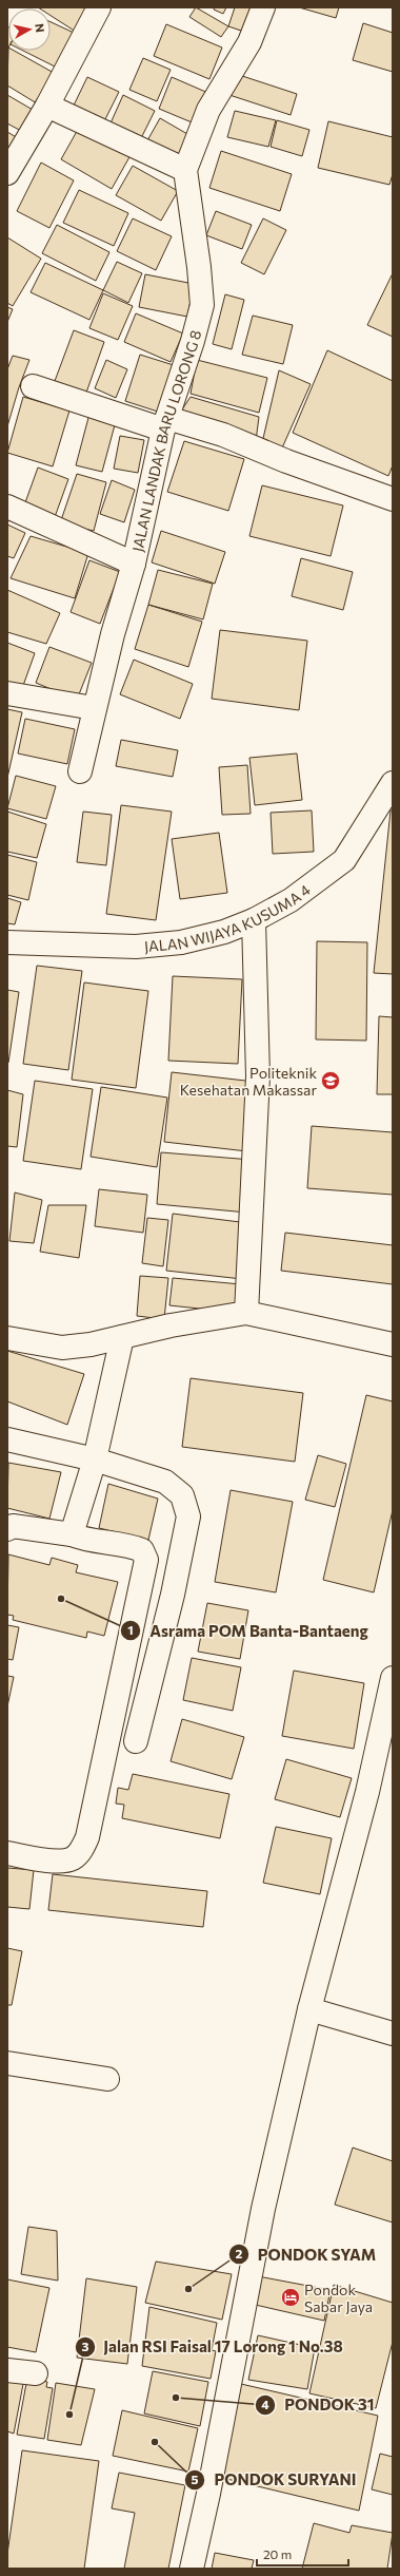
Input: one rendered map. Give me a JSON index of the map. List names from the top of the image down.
{
  "streets": {
    "street": ["JALAN LANDAK BARU LORONG 8", "JALAN WIJAYA KUSUMA 4"]
  },
  "places": {
    "school or university": ["Politeknik Kesehatan Makassar"],
    "other": [
      "Asrama POM Banta-Bantaeng",
      "PONDOK SYAM",
      "PONDOK 31",
      "Jalan RSI Faisal 17 Lorong 1 No.38",
      "PONDOK SURYANI"
    ],
    "hotel": ["Pondok Sabar Jaya"]
  },
  "scale_bar": "20 m",
  "north": "right"
}
